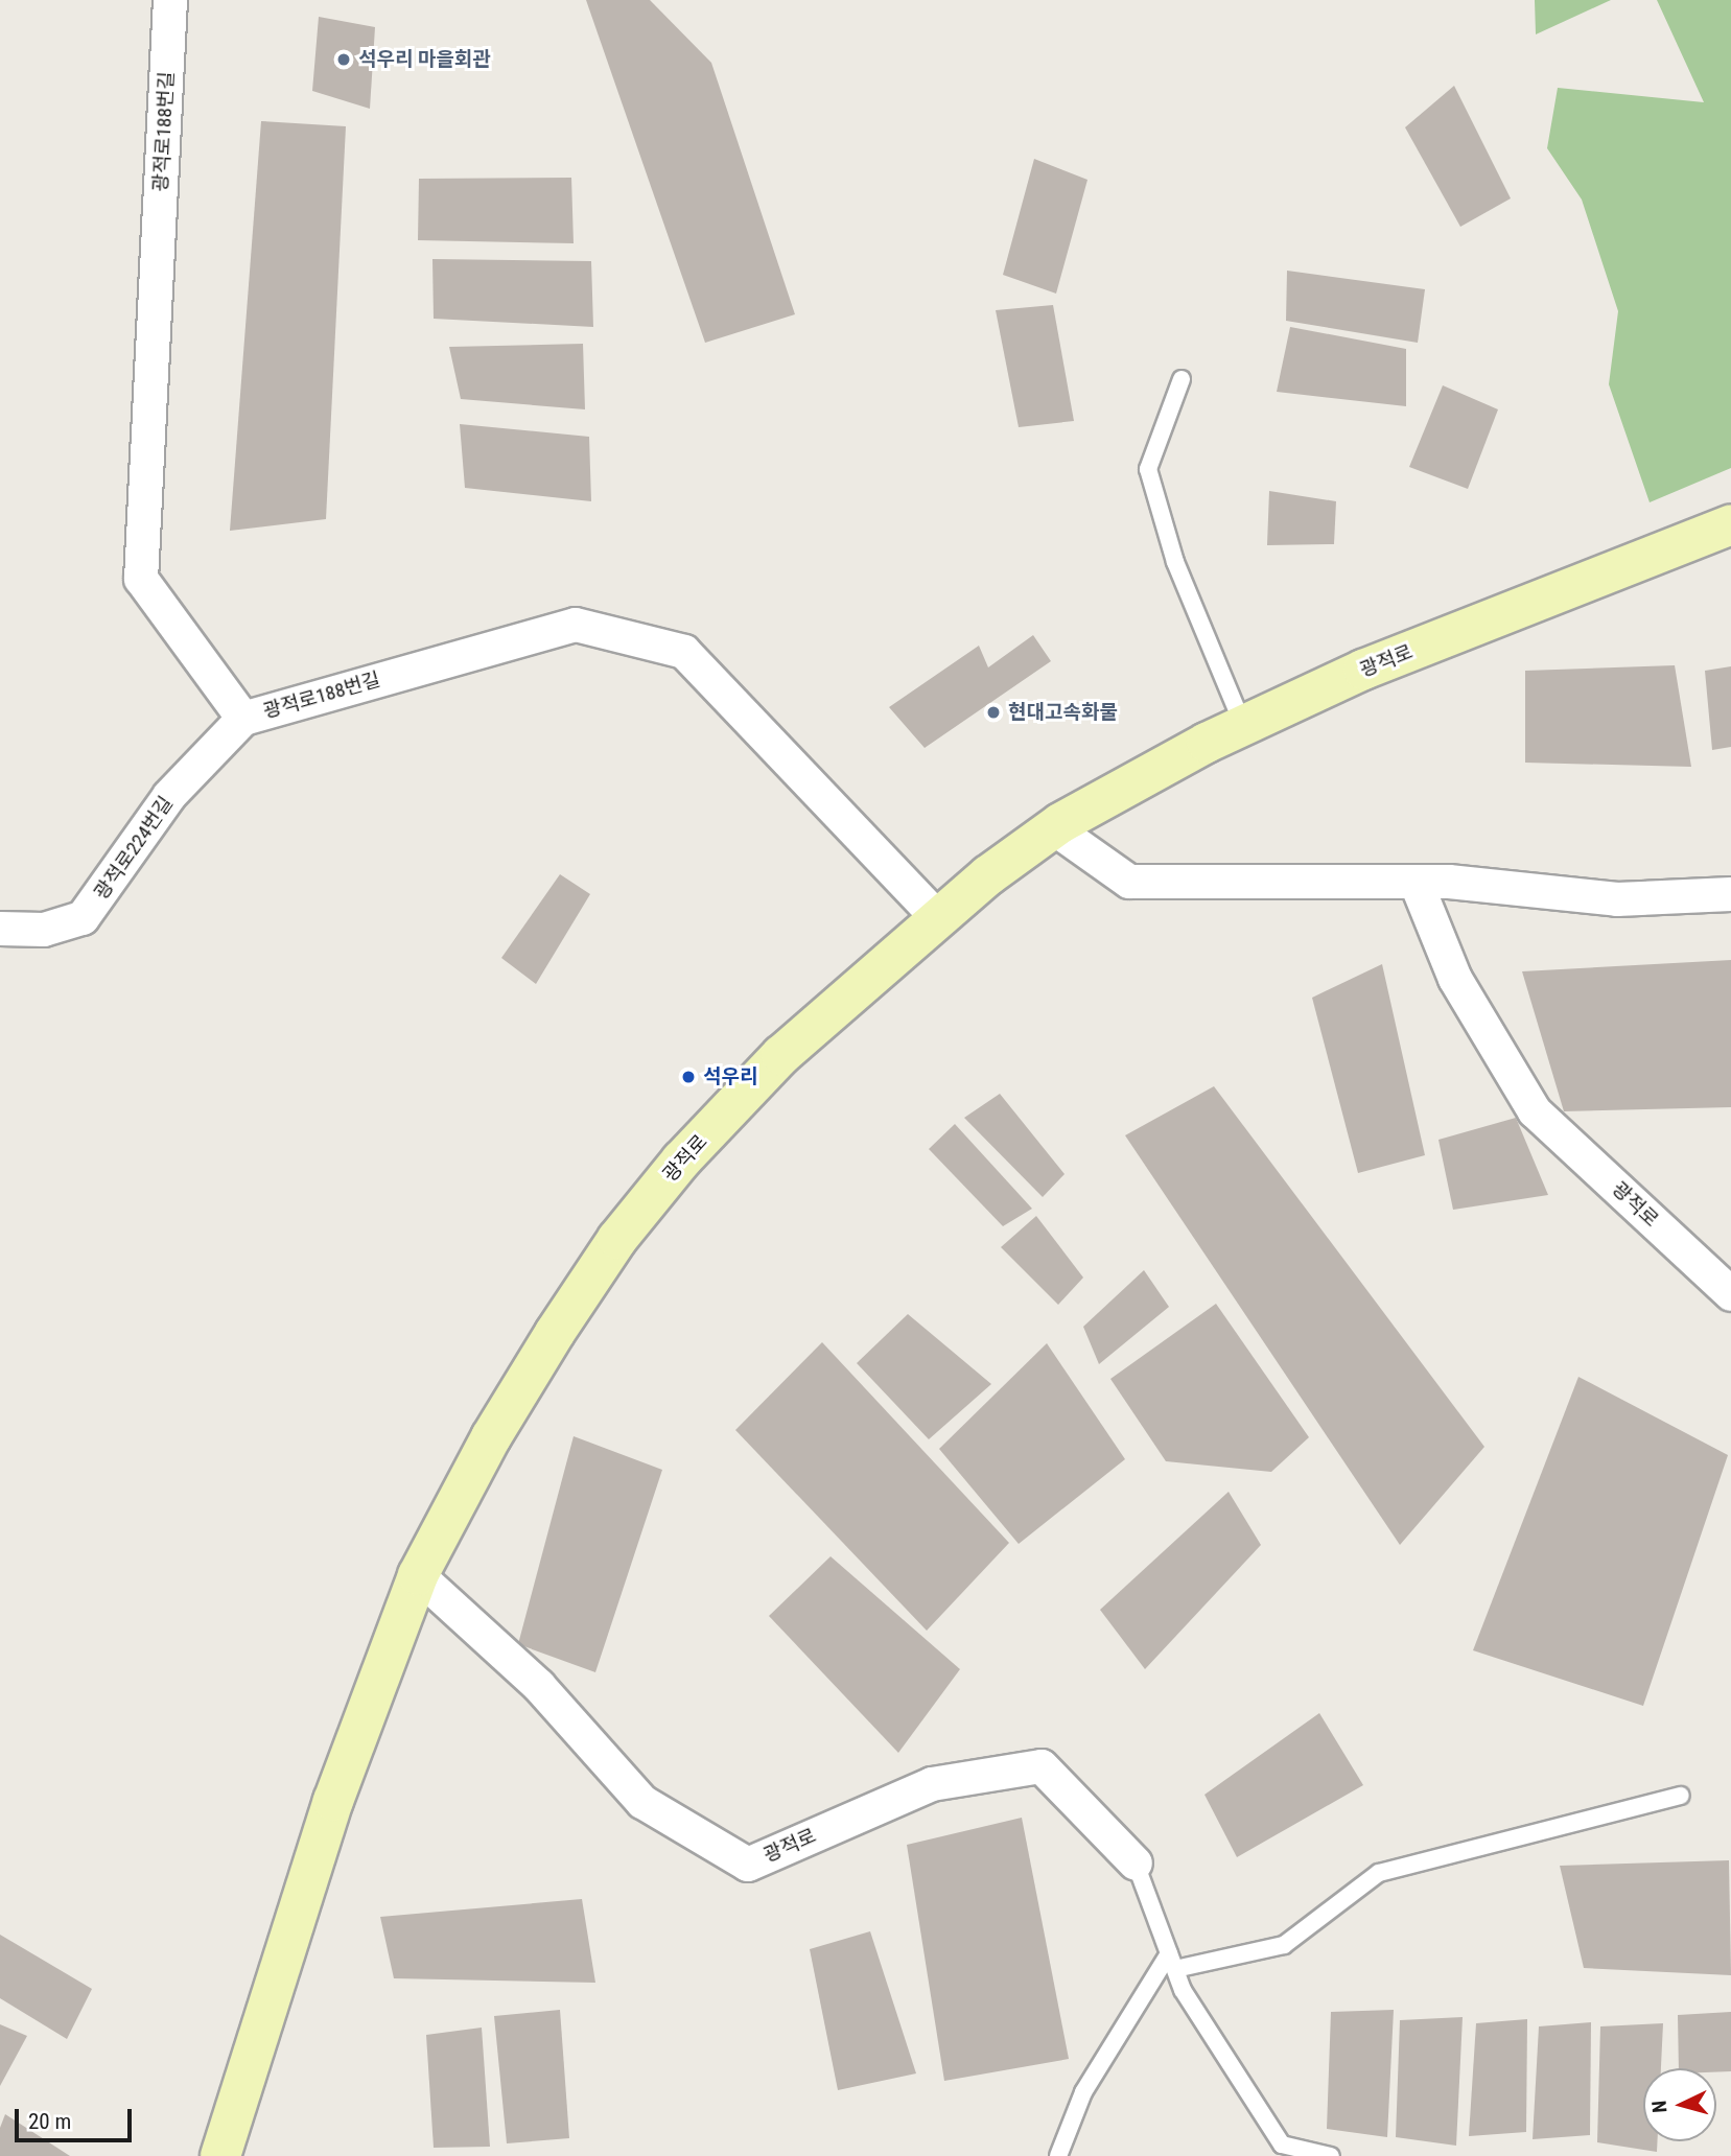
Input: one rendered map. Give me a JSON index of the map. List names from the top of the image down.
{
  "streets": {
    "main road": ["광적로"],
    "street": ["광적로188번길", "광적로224번길"]
  },
  "crossings": [
    ["광적로188번길", "광적로"],
    ["광적로188번길", "광적로224번길"]
  ],
  "places": ["석우리 마을회관", "현대고속화물", "석우리"],
  "scale_bar": "20 m",
  "north": "left"
}
